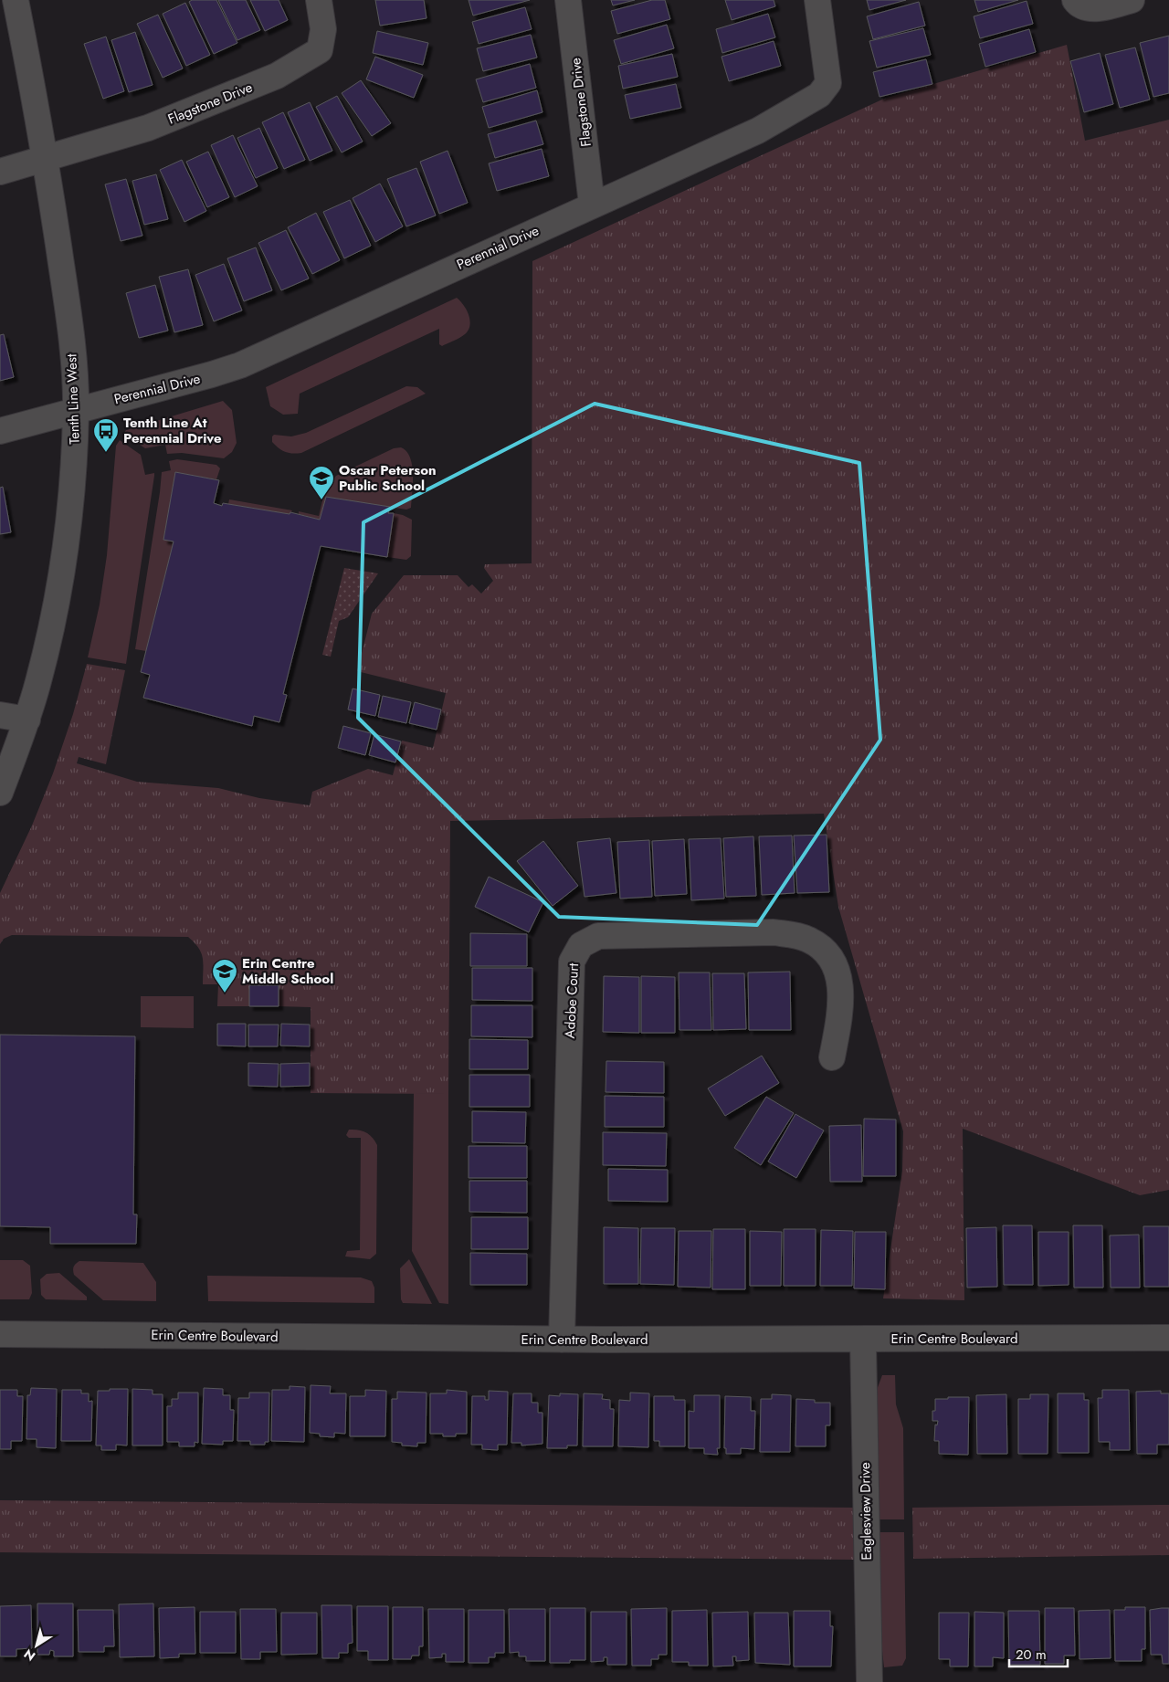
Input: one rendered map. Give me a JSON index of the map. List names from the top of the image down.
{
  "streets": {
    "street": [
      "Flagstone Drive",
      "Perennial Drive",
      "Tenth Line West",
      "Adobe Court",
      "Erin Centre Boulevard",
      "Eaglesview Drive"
    ]
  },
  "crossings": [
    ["Flagstone Drive", "Perennial Drive"],
    ["Flagstone Drive", "Tenth Line West"],
    ["Perennial Drive", "Tenth Line West"],
    ["Adobe Court", "Erin Centre Boulevard"],
    ["Erin Centre Boulevard", "Eaglesview Drive"]
  ],
  "places": {
    "bus stop": ["Tenth Line At Perennial Drive"],
    "school or university": ["Oscar Peterson Public School", "Erin Centre Middle School"]
  },
  "scale_bar": "20 m",
  "north": "bottom left"
}
